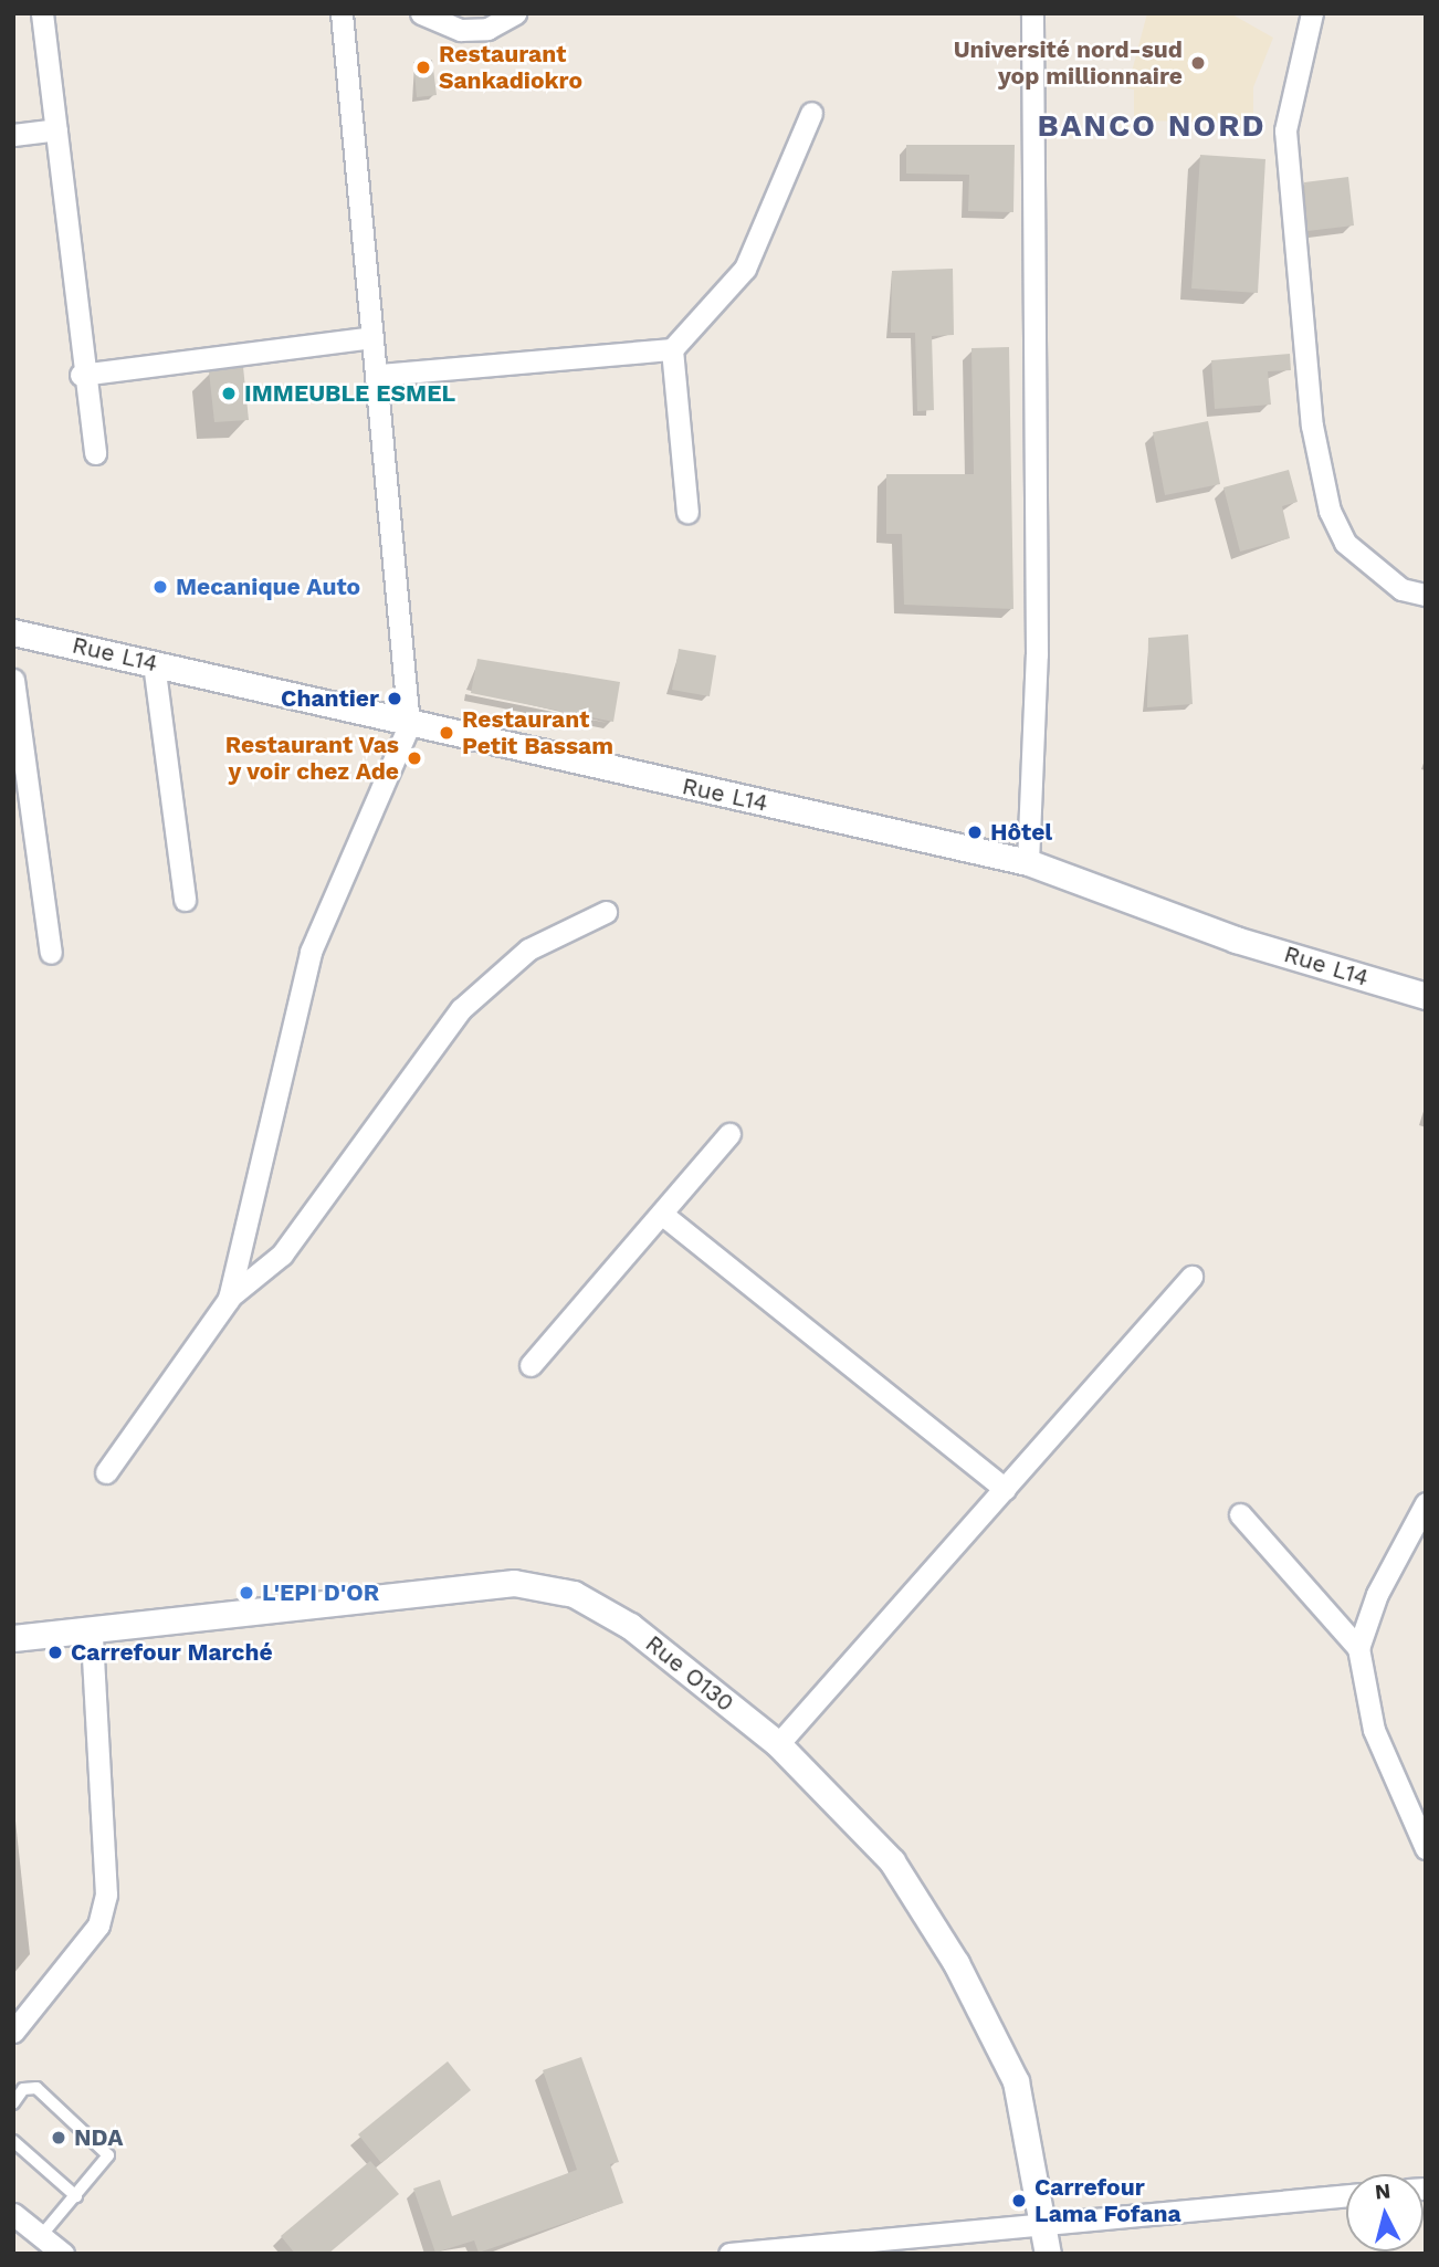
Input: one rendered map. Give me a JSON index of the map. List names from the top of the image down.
{
  "streets": {
    "street": ["Rue L14", "Rue O130"]
  },
  "districts": ["BANCO NORD"],
  "places": [
    "Université nord-sud yop millionnaire",
    "Restaurant Sankadiokro",
    "IMMEUBLE ESMEL",
    "Mecanique Auto",
    "Chantier",
    "Restaurant Petit Bassam",
    "Restaurant Vas y voir chez Ade",
    "Hôtel",
    "L'EPI D'OR",
    "Carrefour Marché",
    "NDA",
    "Carrefour Lama Fofana"
  ],
  "north": "top"
}
